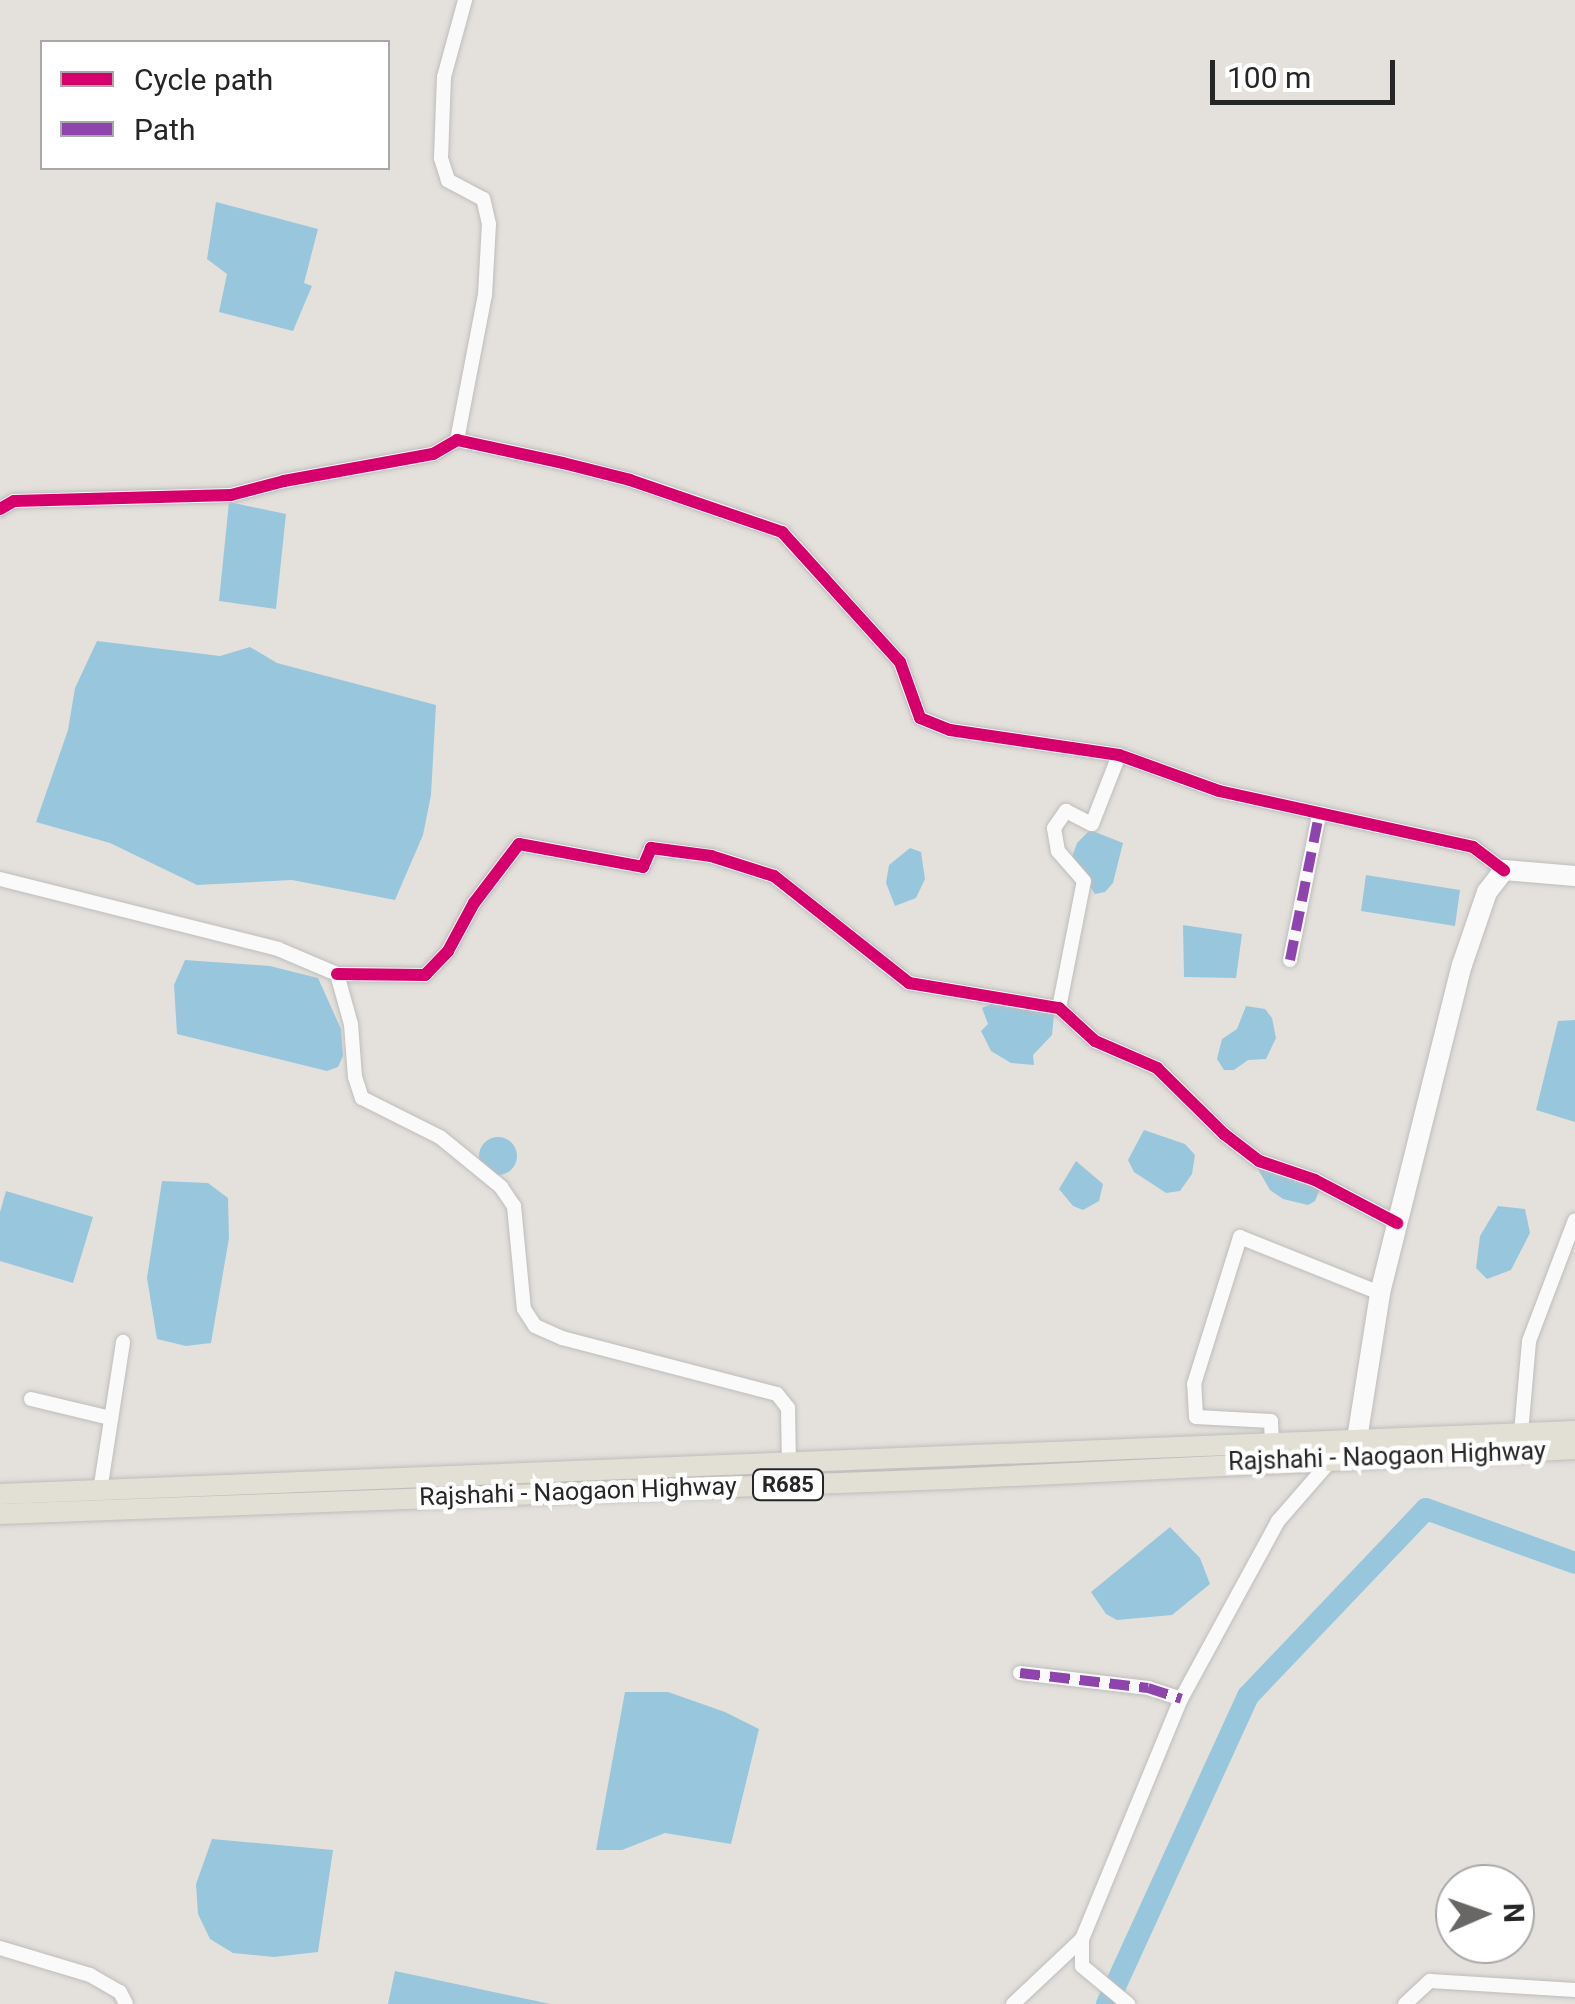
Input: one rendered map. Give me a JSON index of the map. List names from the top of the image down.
{
  "streets": {
    "main road": ["Rajshahi - Naogaon Highway", "R685"]
  },
  "legend": ["Cycle path", "Path"],
  "scale_bar": "100 m",
  "north": "right"
}
